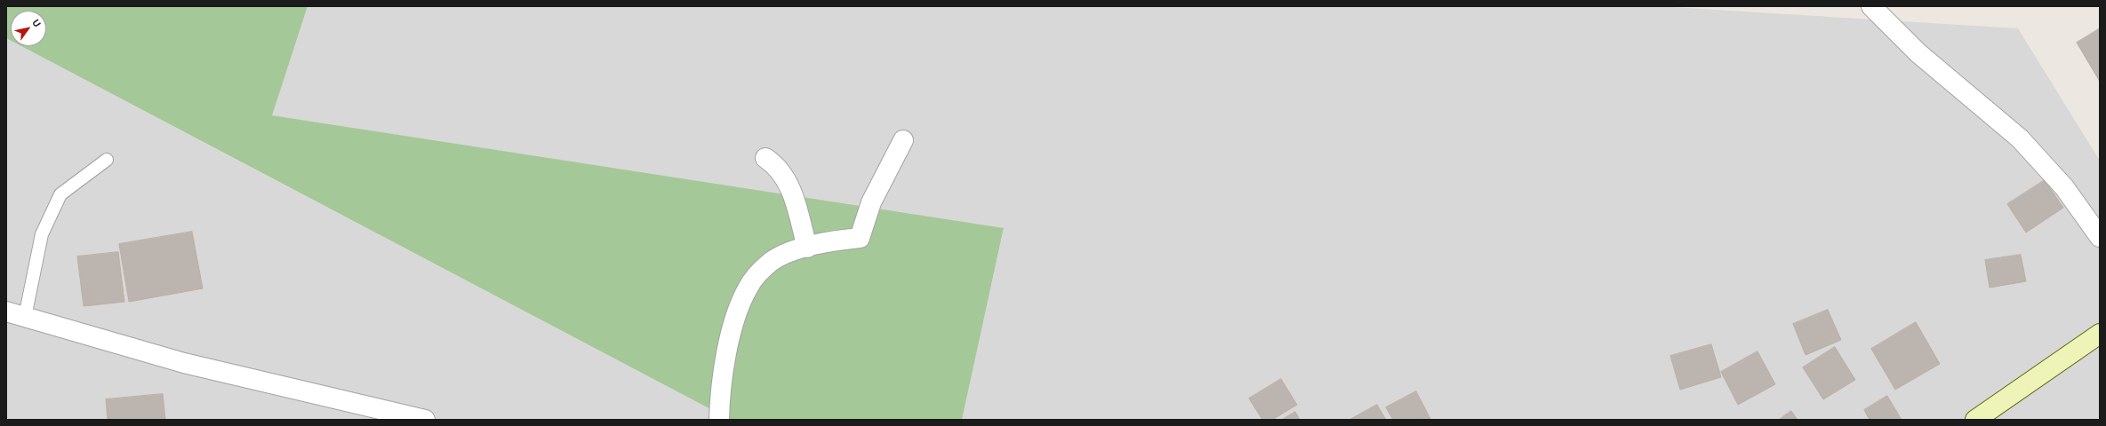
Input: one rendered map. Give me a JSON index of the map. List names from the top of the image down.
{
  "north": "top right"
}
